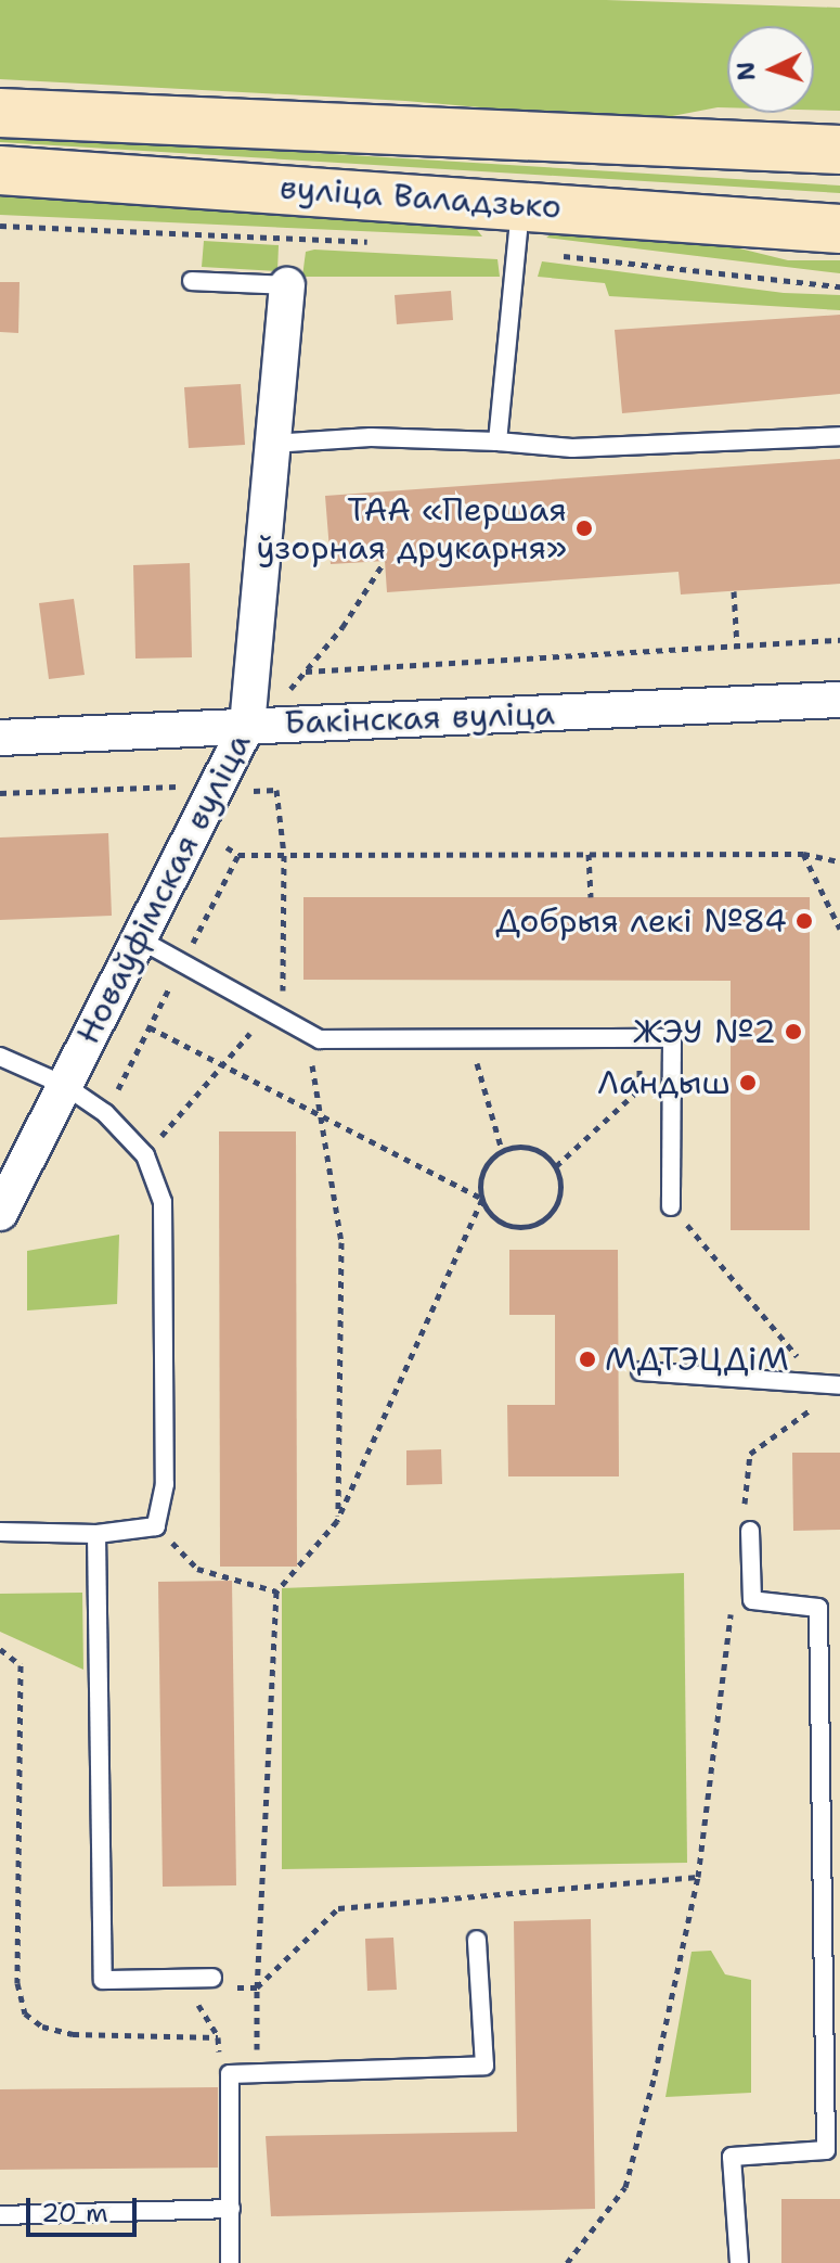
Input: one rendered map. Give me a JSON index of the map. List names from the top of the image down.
{
  "streets": {
    "main road": ["вуліца Валадзько"],
    "street": ["Бакінская вуліца", "Новаўфімская вуліца"]
  },
  "crossings": [
    ["Бакінская вуліца", "Новаўфімская вуліца"]
  ],
  "places": [
    "ТАА «Першая ўзорная друкарня»",
    "Добрыя лекі №84",
    "ЖЭУ №2",
    "Ландыш",
    "МДТЭЦДіМ"
  ],
  "scale_bar": "20 m",
  "north": "left"
}
